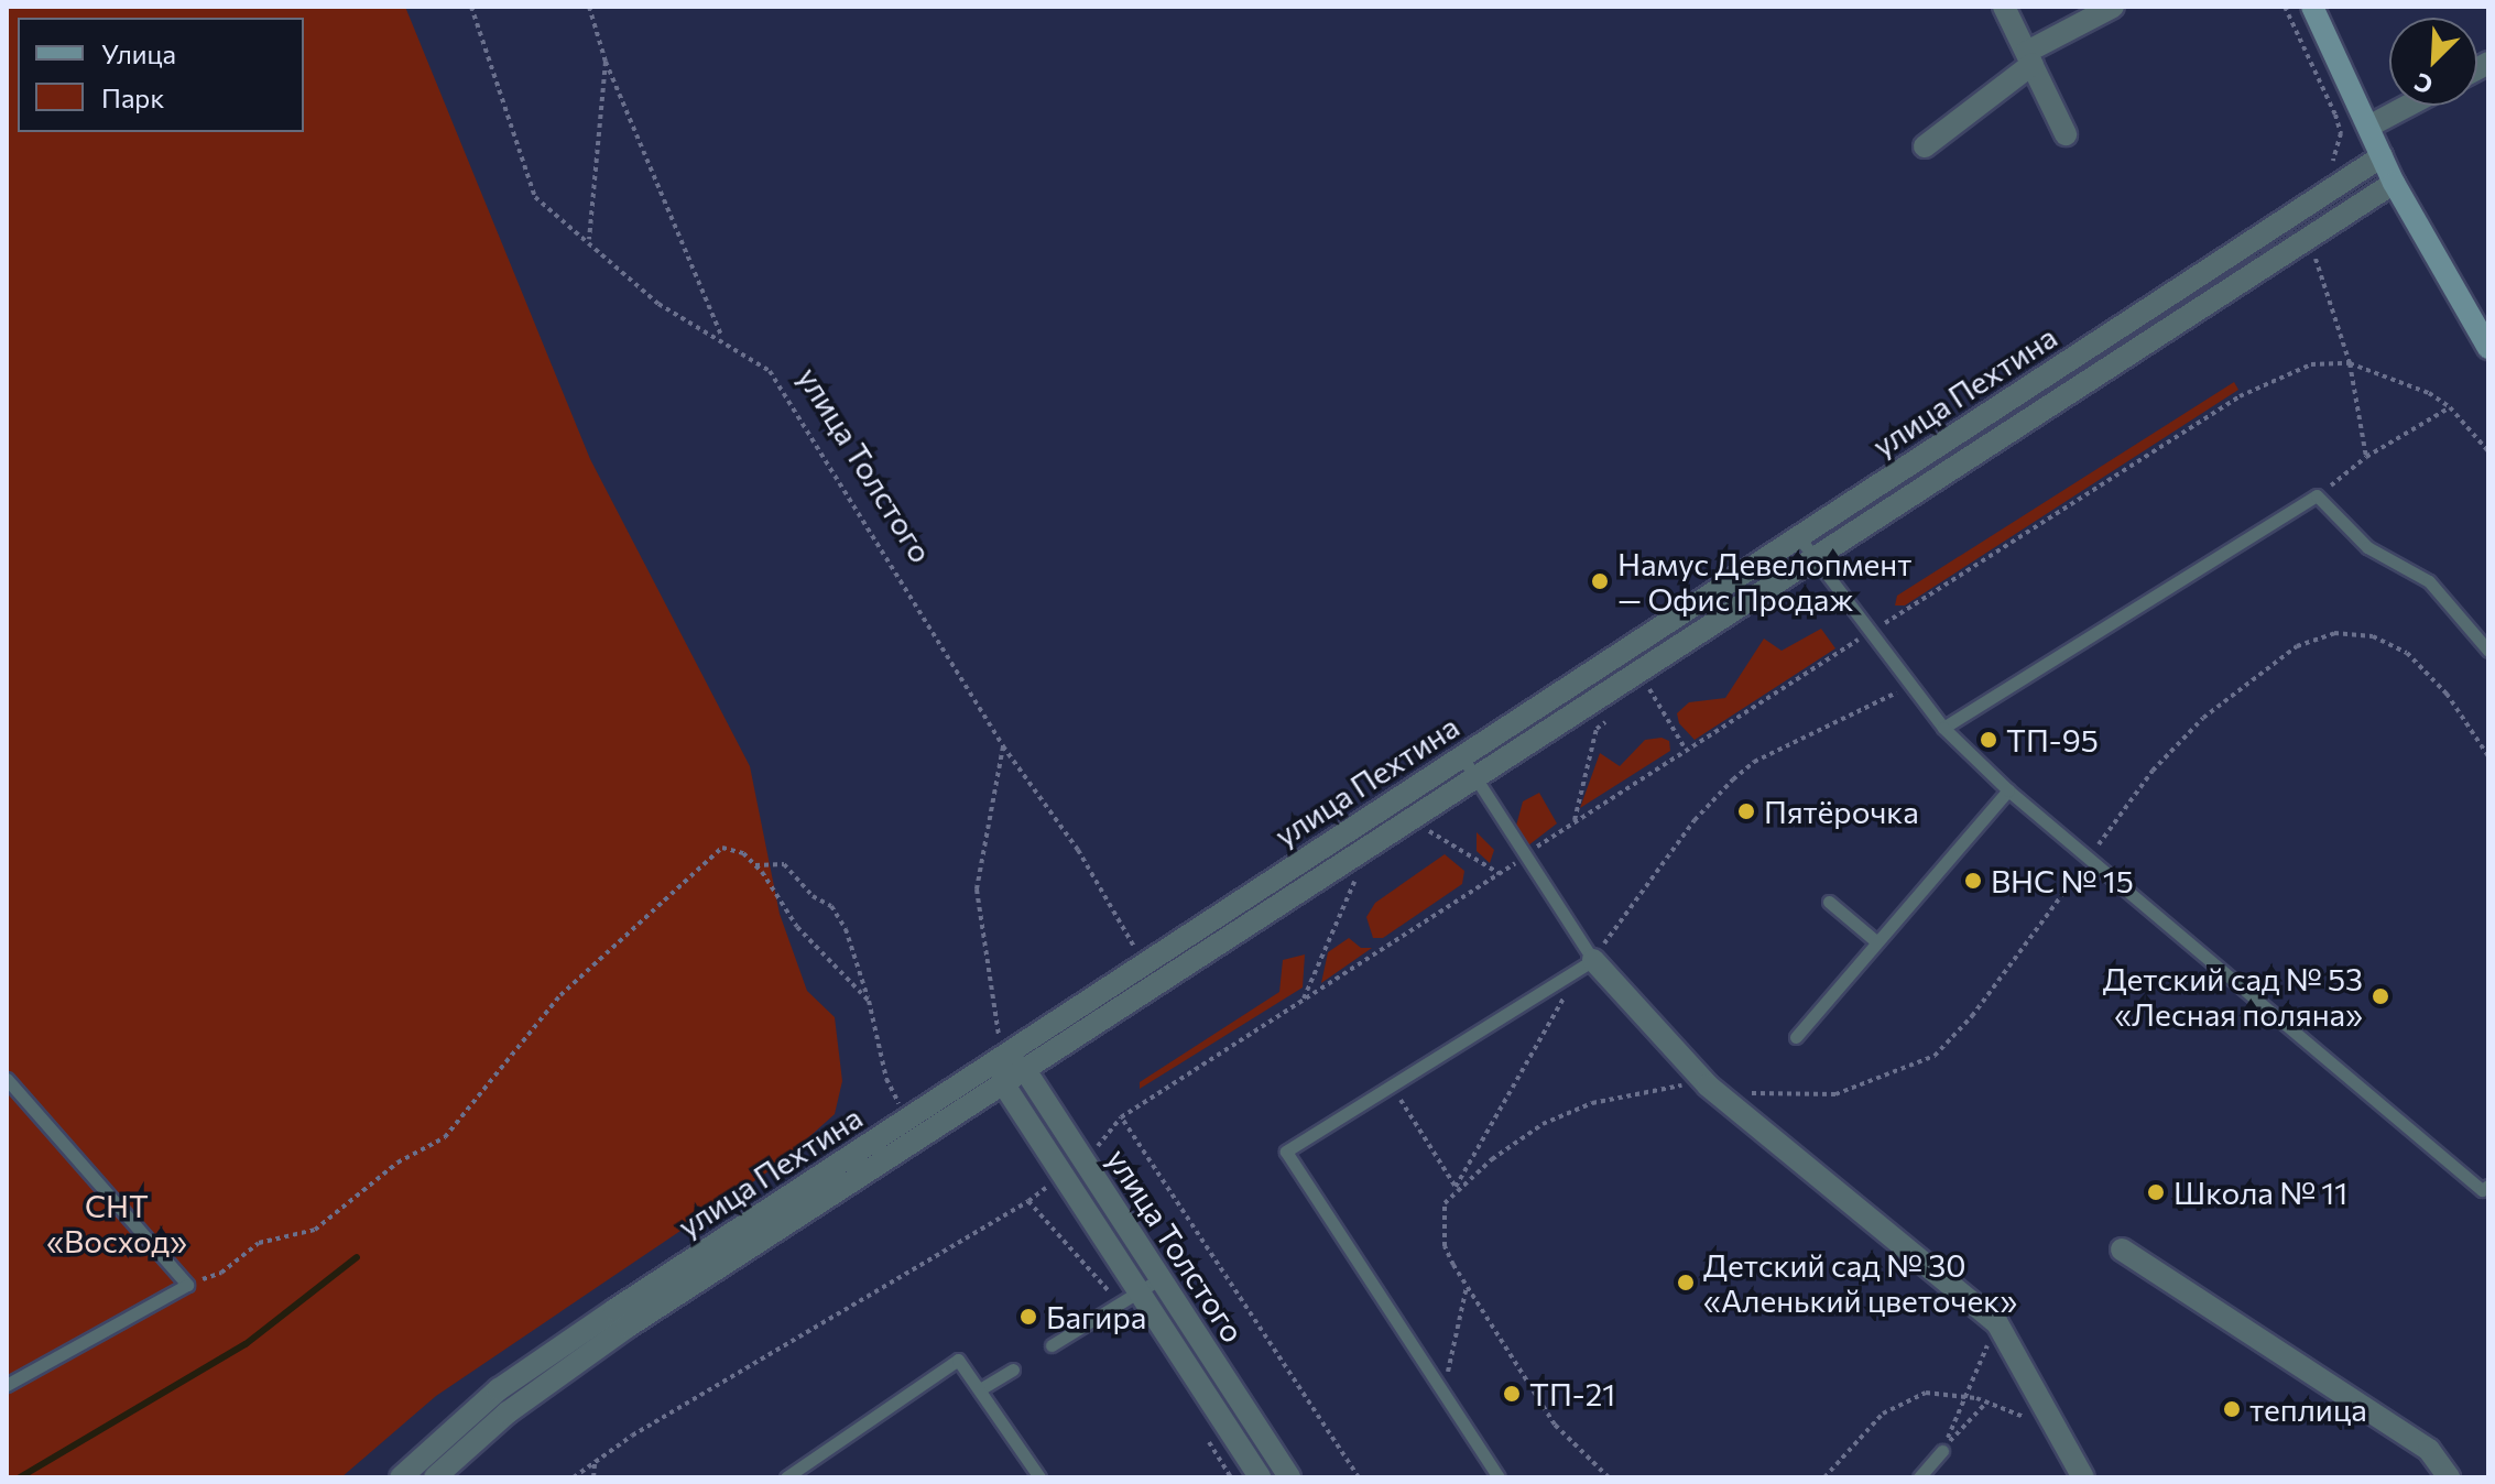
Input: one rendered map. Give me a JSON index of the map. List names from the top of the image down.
{
  "streets": {
    "street": ["улица Пехтина", "улица Толстого"]
  },
  "crossings": [
    ["улица Пехтина", "улица Толстого"]
  ],
  "parks": ["СНТ «Восход»"],
  "places": [
    "Намус Девелопмент — Офис Продаж",
    "ТП-95",
    "Пятёрочка",
    "ВНС № 15",
    "Детский сад № 53 «Лесная поляна»",
    "Школа № 11",
    "Детский сад № 30 «Аленький цветочек»",
    "Багира",
    "ТП-21",
    "теплица"
  ],
  "legend": ["Улица", "Парк"],
  "north": "bottom left"
}
